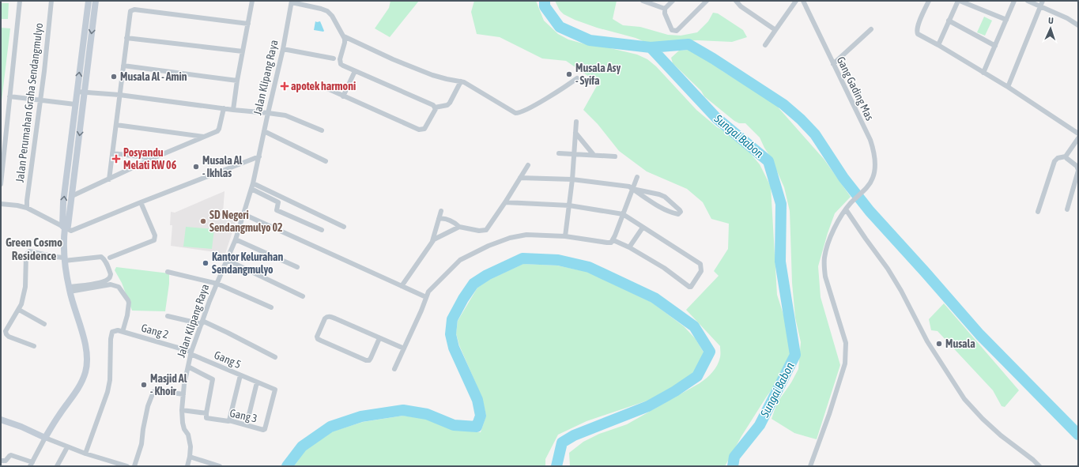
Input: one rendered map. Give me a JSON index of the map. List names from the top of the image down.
{
  "streets": {
    "street": [
      "Jalan Klipang Raya",
      "Gang Gading Mas",
      "Jalan Perumahan Graha Sendangmulyo",
      "Gang 2",
      "Gang 5",
      "Gang 3"
    ]
  },
  "crossings": [
    ["Jalan Klipang Raya", "Gang 2"],
    ["Jalan Klipang Raya", "Gang 5"],
    ["Jalan Klipang Raya", "Gang 3"],
    ["Gang 2", "Gang 5"],
    ["Gang 5", "Gang 3"]
  ],
  "districts": ["Green Cosmo Residence"],
  "water": ["Sungai Babon"],
  "places": {
    "other": [
      "Musala Asy - Syifa",
      "Musala Al - Amin",
      "Musala Al - Ikhlas",
      "SD Negeri Sendangmulyo 02",
      "Kantor Kelurahan Sendangmulyo",
      "Musala",
      "Masjid Al - Khoir"
    ],
    "health": ["apotek harmoni", "Posyandu Melati RW 06"]
  },
  "north": "top"
}
